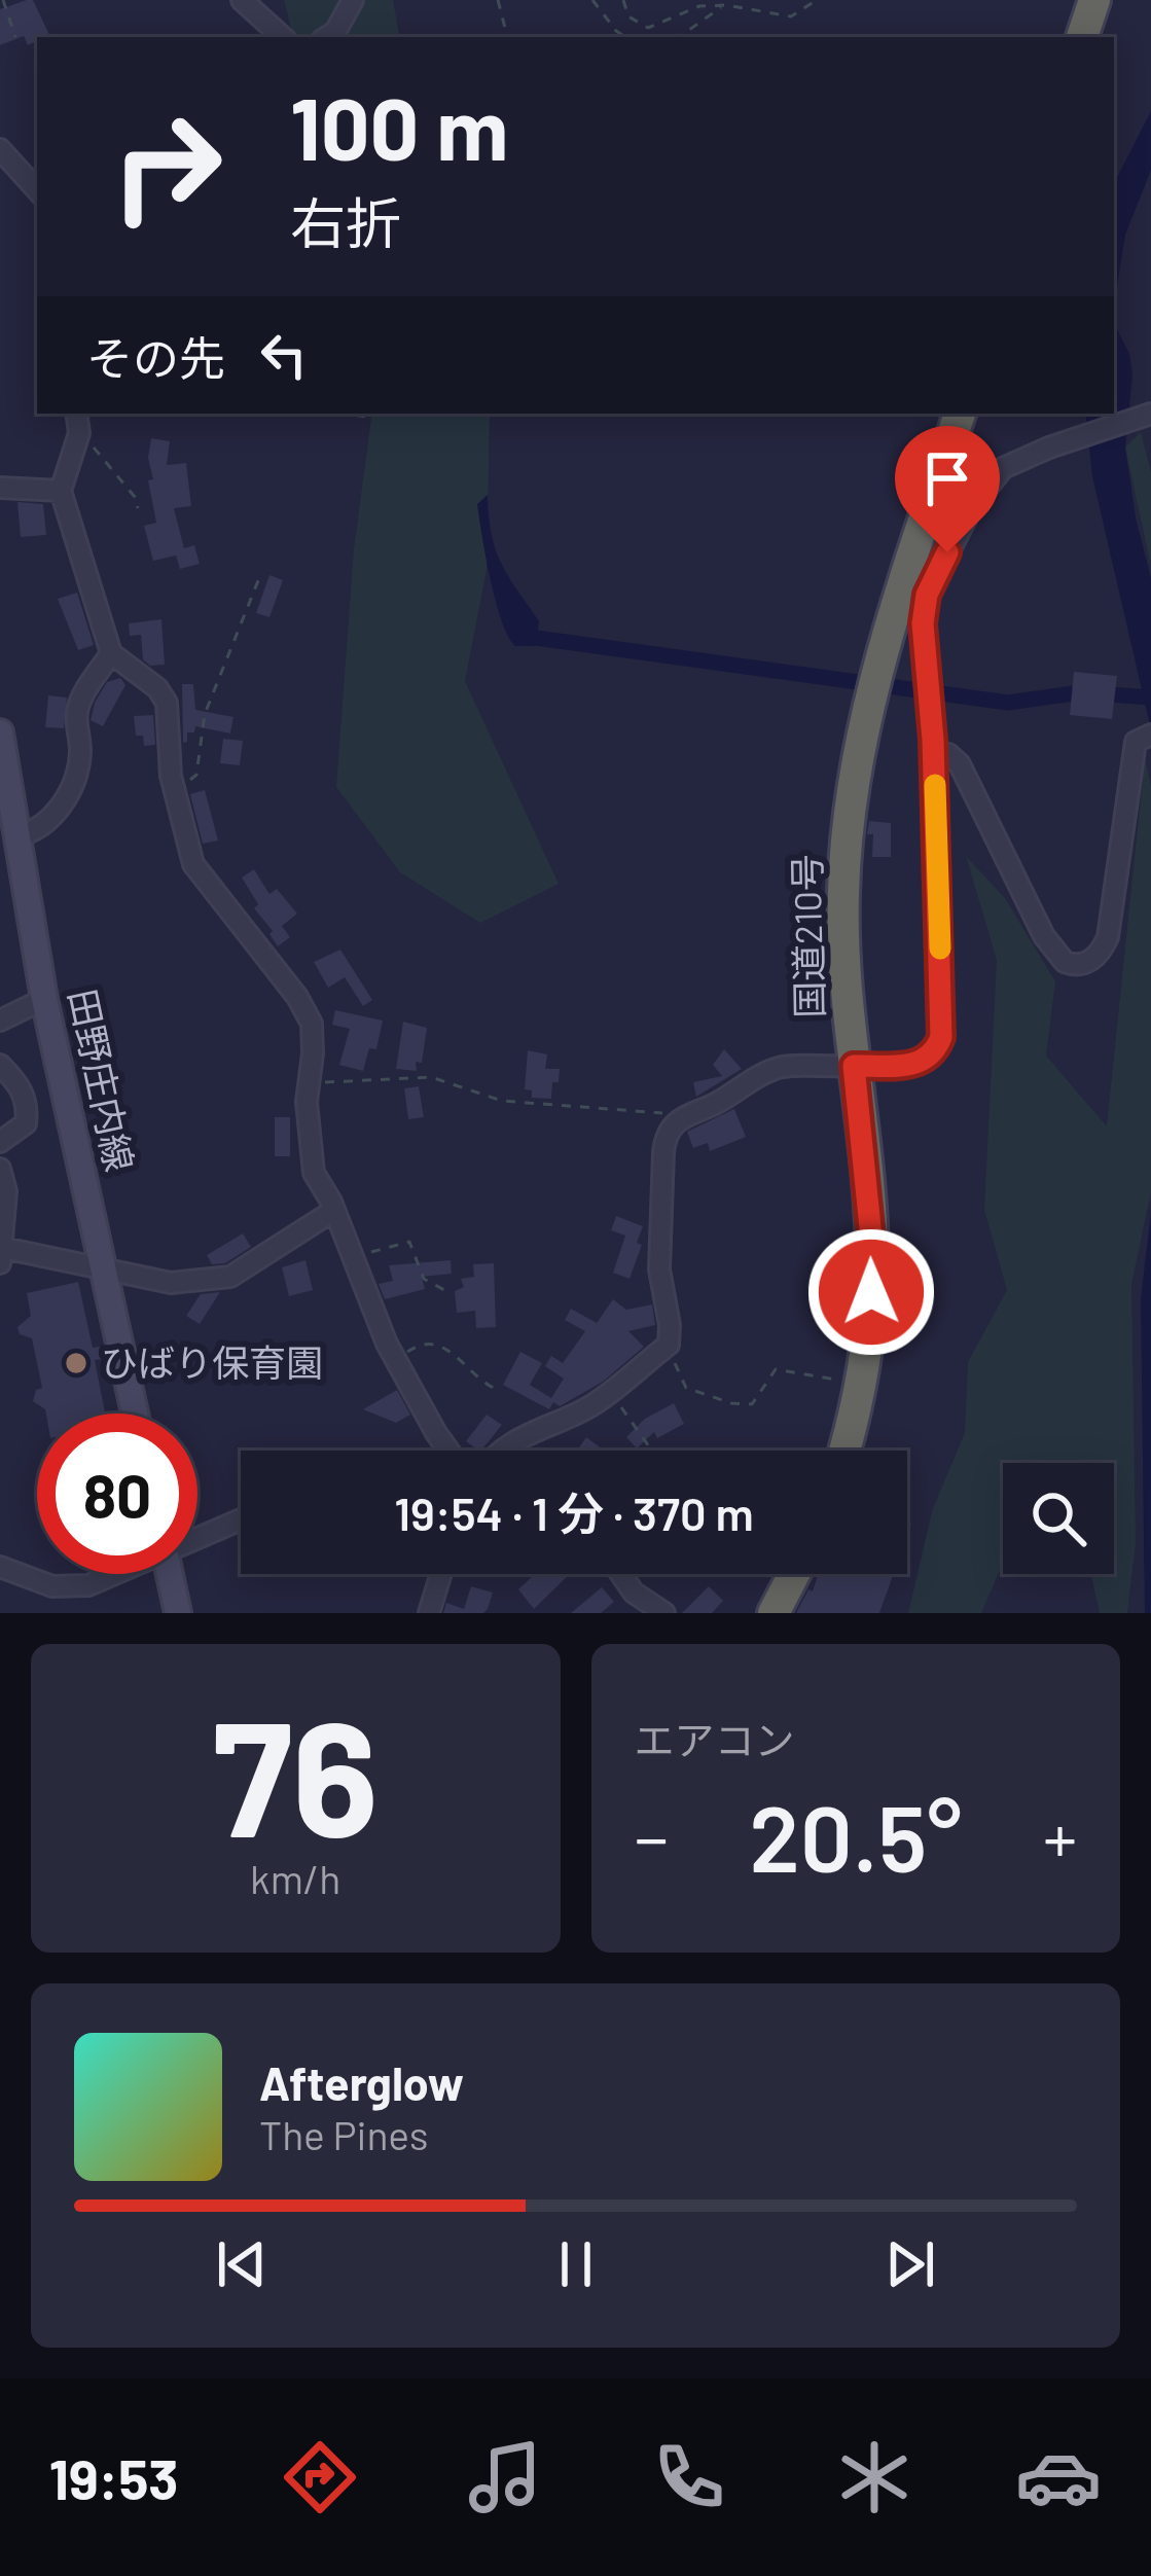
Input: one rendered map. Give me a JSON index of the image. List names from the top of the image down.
{
  "streets": {
    "highway": ["国道210号"],
    "main road": ["田野庄内線"]
  },
  "places": ["ひばり保育園"],
  "page": {
    "turn": ["100 m", "右折"],
    "then": "その先",
    "limit": "80",
    "trip": "19:54 · 1 分 · 370 m",
    "tile": [
      ["76", "km/h"],
      "エアコン"
    ],
    "heat": ["−", "20.5°", "+"],
    "song": ["Afterglow", "The Pines"],
    "tabs": "19:53"
  }
}
